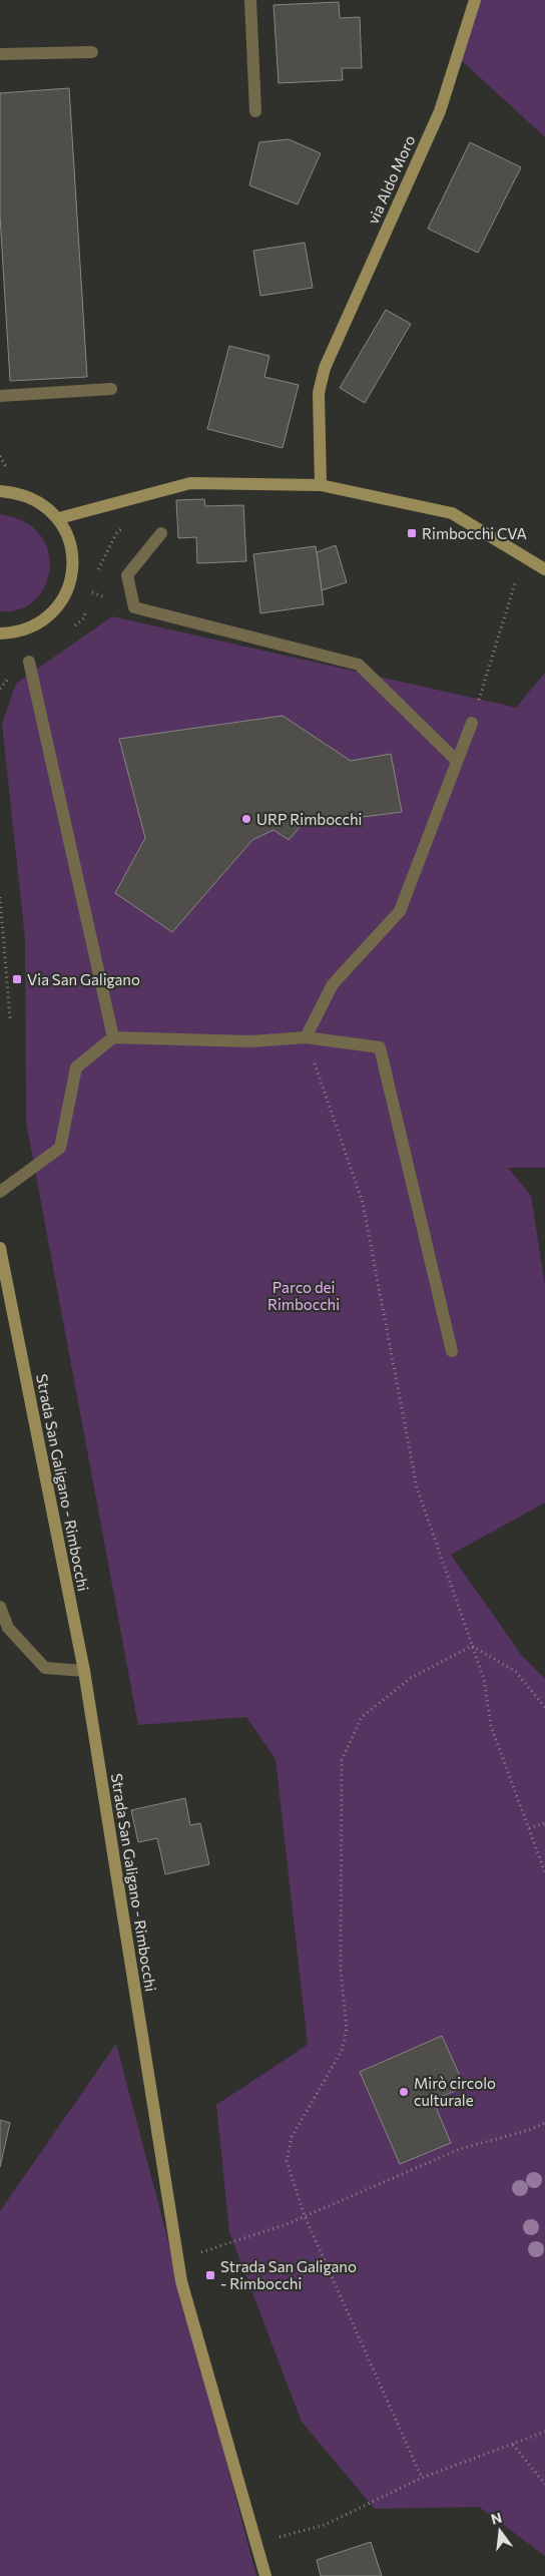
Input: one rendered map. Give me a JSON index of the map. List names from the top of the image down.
{
  "streets": {
    "main road": ["via Aldo Moro", "Strada San Galigano - Rimbocchi"]
  },
  "parks": ["Parco dei Rimbocchi"],
  "places": {
    "transit": ["Rimbocchi CVA", "Via San Galigano", "Strada San Galigano - Rimbocchi"],
    "other": ["URP Rimbocchi", "Mirò circolo culturale"]
  },
  "north": "top"
}
